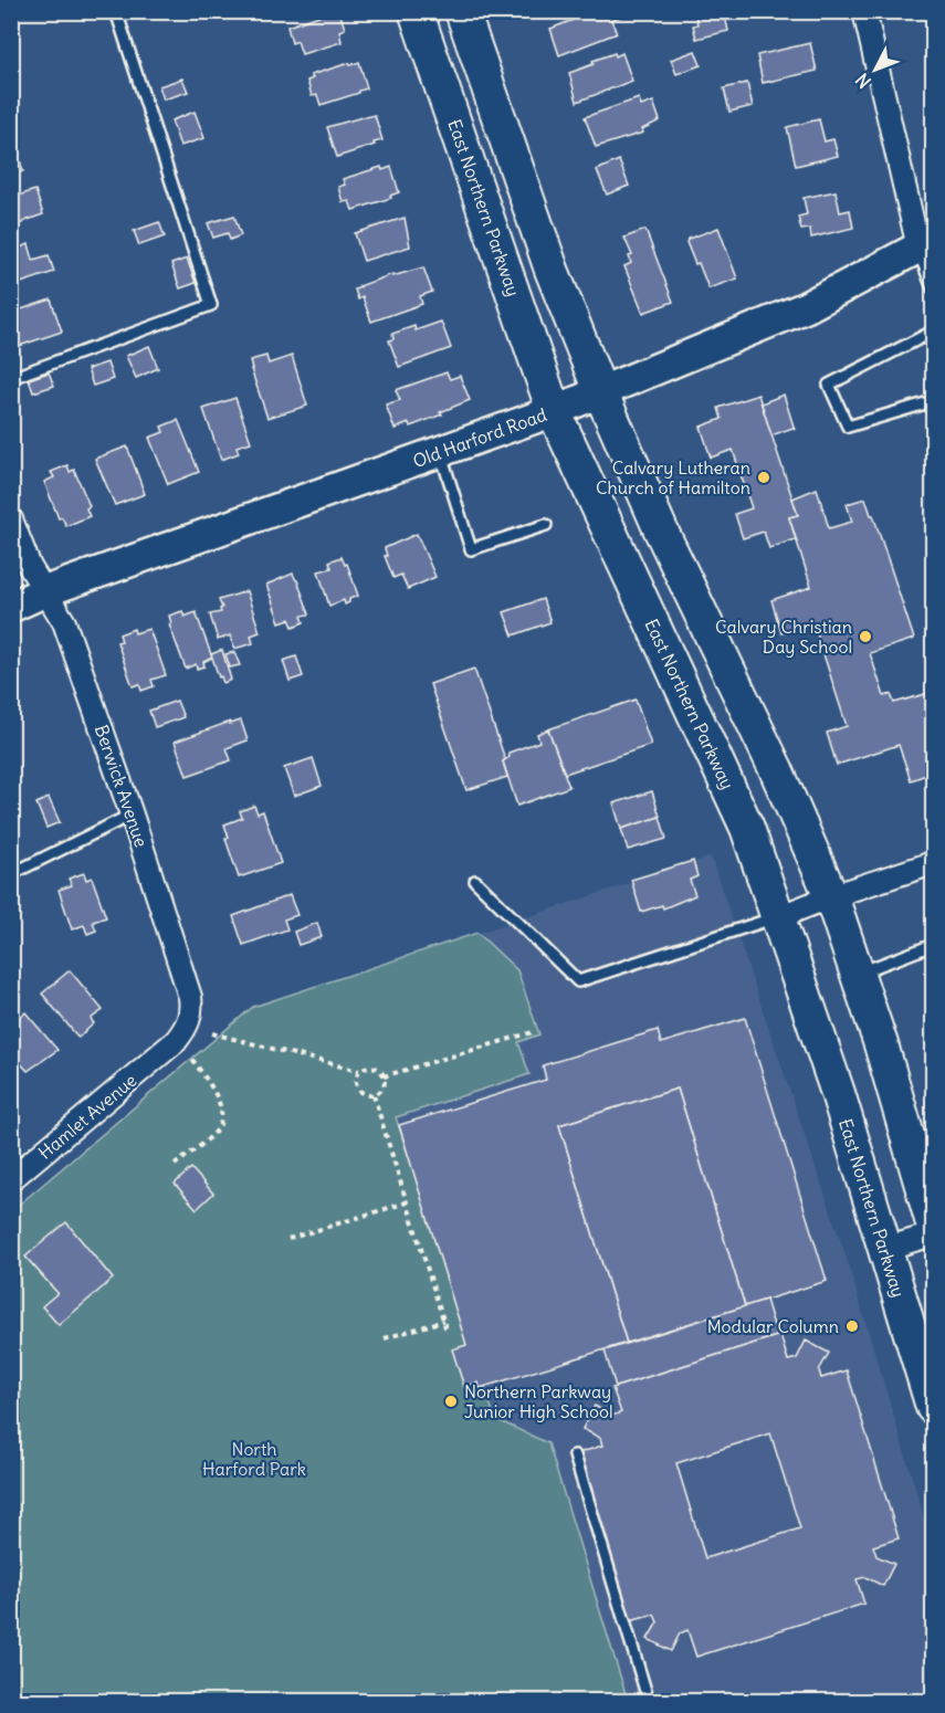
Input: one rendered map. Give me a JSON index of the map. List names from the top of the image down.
{
  "streets": {
    "main road": ["East Northern Parkway"],
    "street": ["Old Harford Road", "Berwick Avenue", "Hamlet Avenue"]
  },
  "crossings": [
    ["East Northern Parkway", "Old Harford Road"],
    ["Old Harford Road", "Berwick Avenue"],
    ["Berwick Avenue", "Hamlet Avenue"]
  ],
  "parks": ["North Harford Park"],
  "places": [
    "Calvary Lutheran Church of Hamilton",
    "Calvary Christian Day School",
    "Modular Column",
    "Northern Parkway Junior High School"
  ],
  "north": "bottom left"
}
